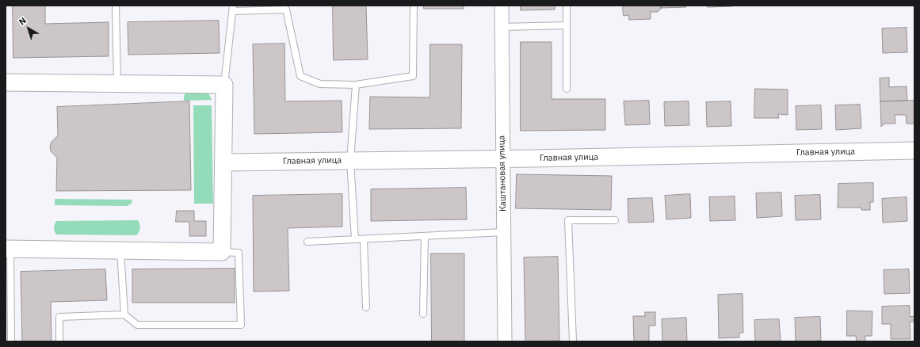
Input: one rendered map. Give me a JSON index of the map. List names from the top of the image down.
{
  "streets": {
    "street": ["Главная улица", "Каштановая улица"]
  },
  "crossings": [
    ["Главная улица", "Каштановая улица"]
  ],
  "north": "top left"
}
